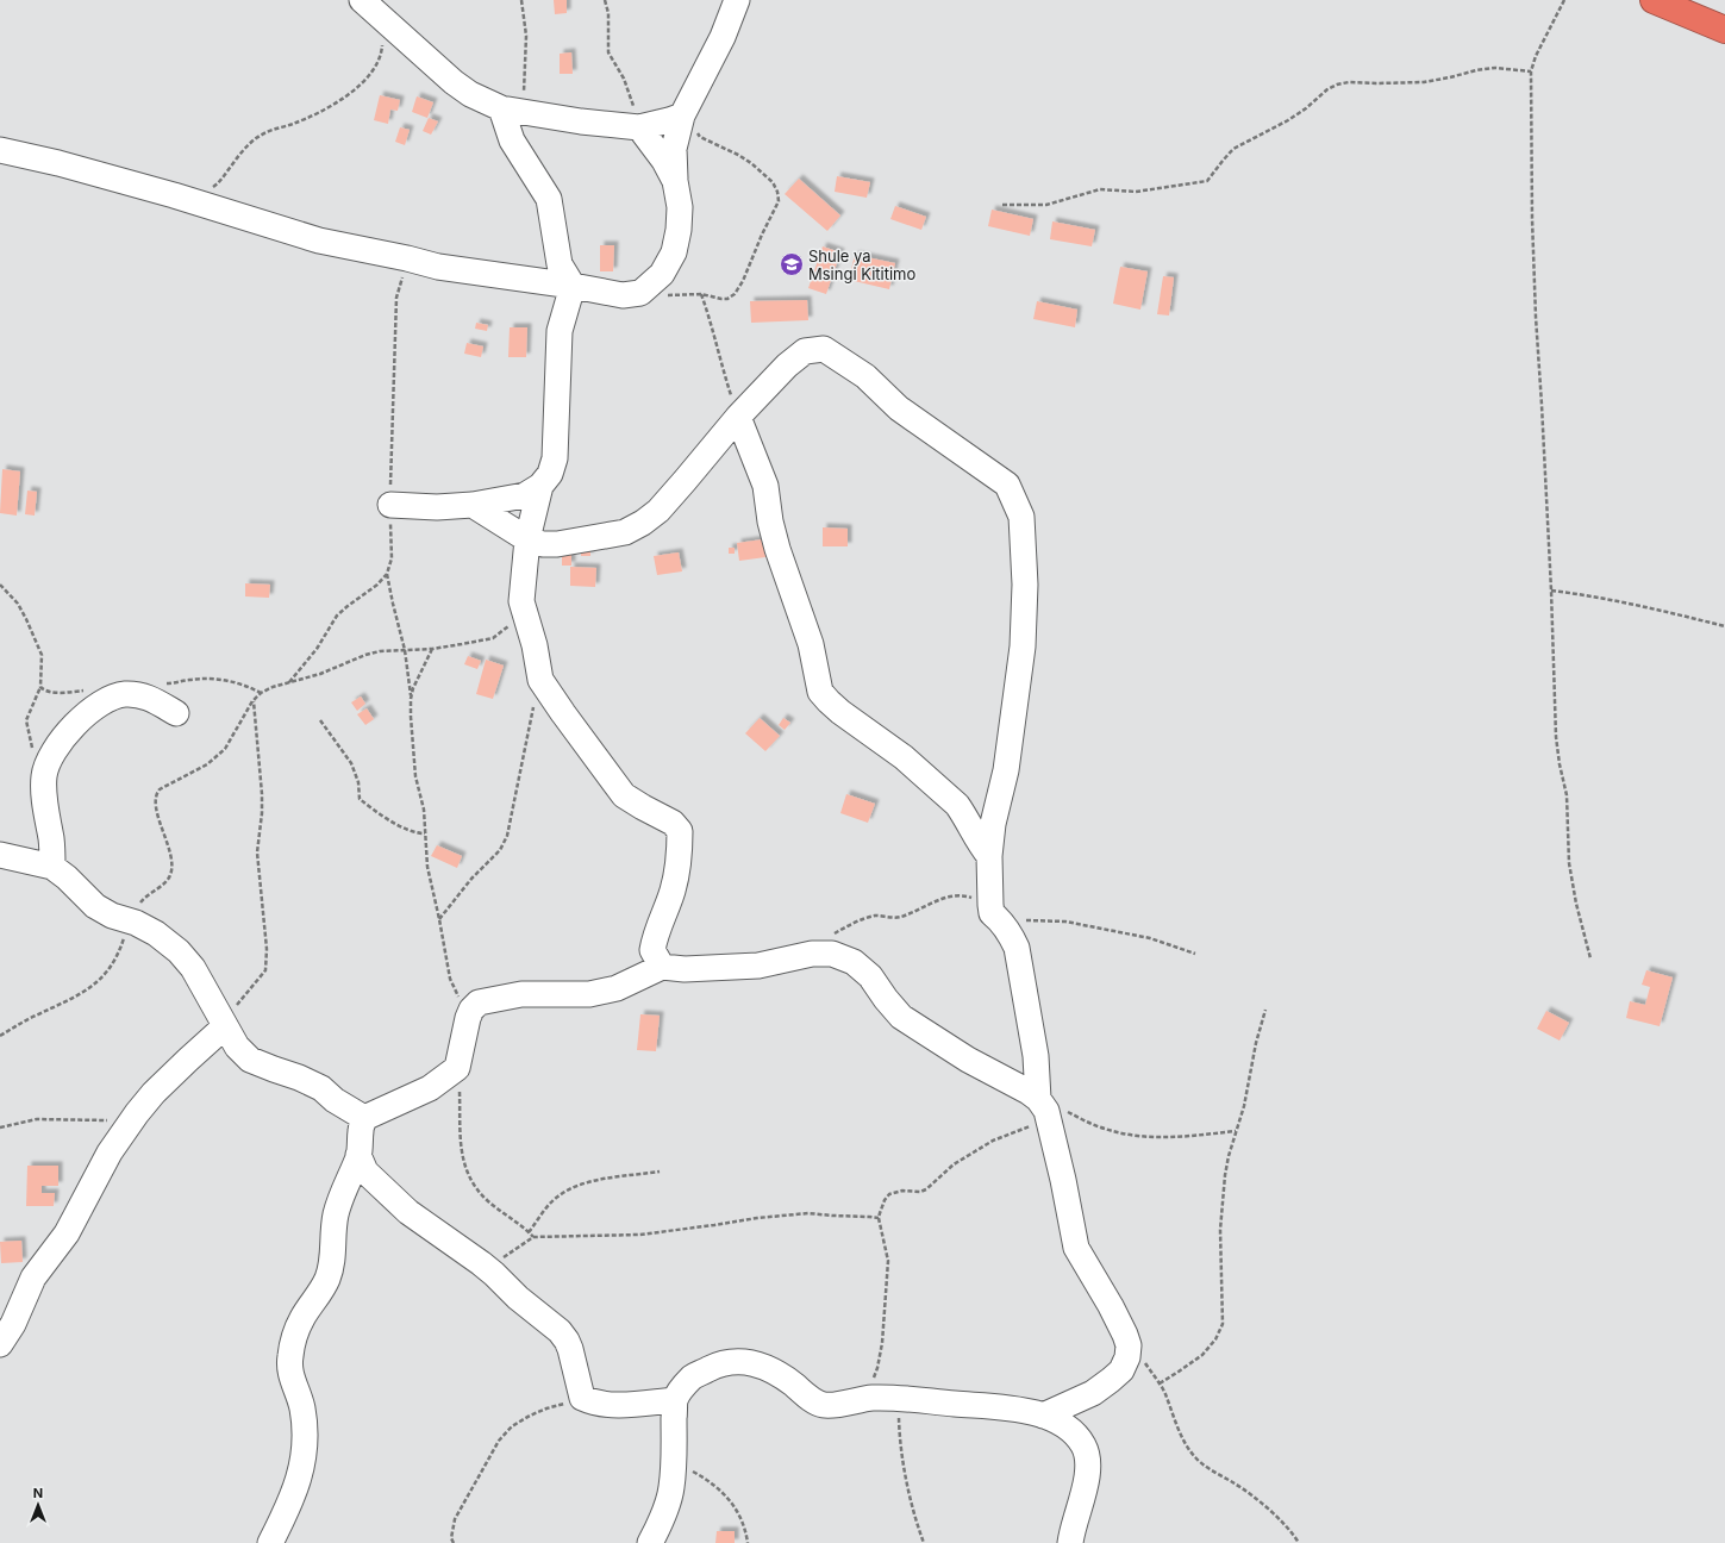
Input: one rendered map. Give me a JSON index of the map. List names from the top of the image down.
{
  "places": {
    "school or university": ["Shule ya Msingi Kititimo"]
  },
  "north": "top"
}
